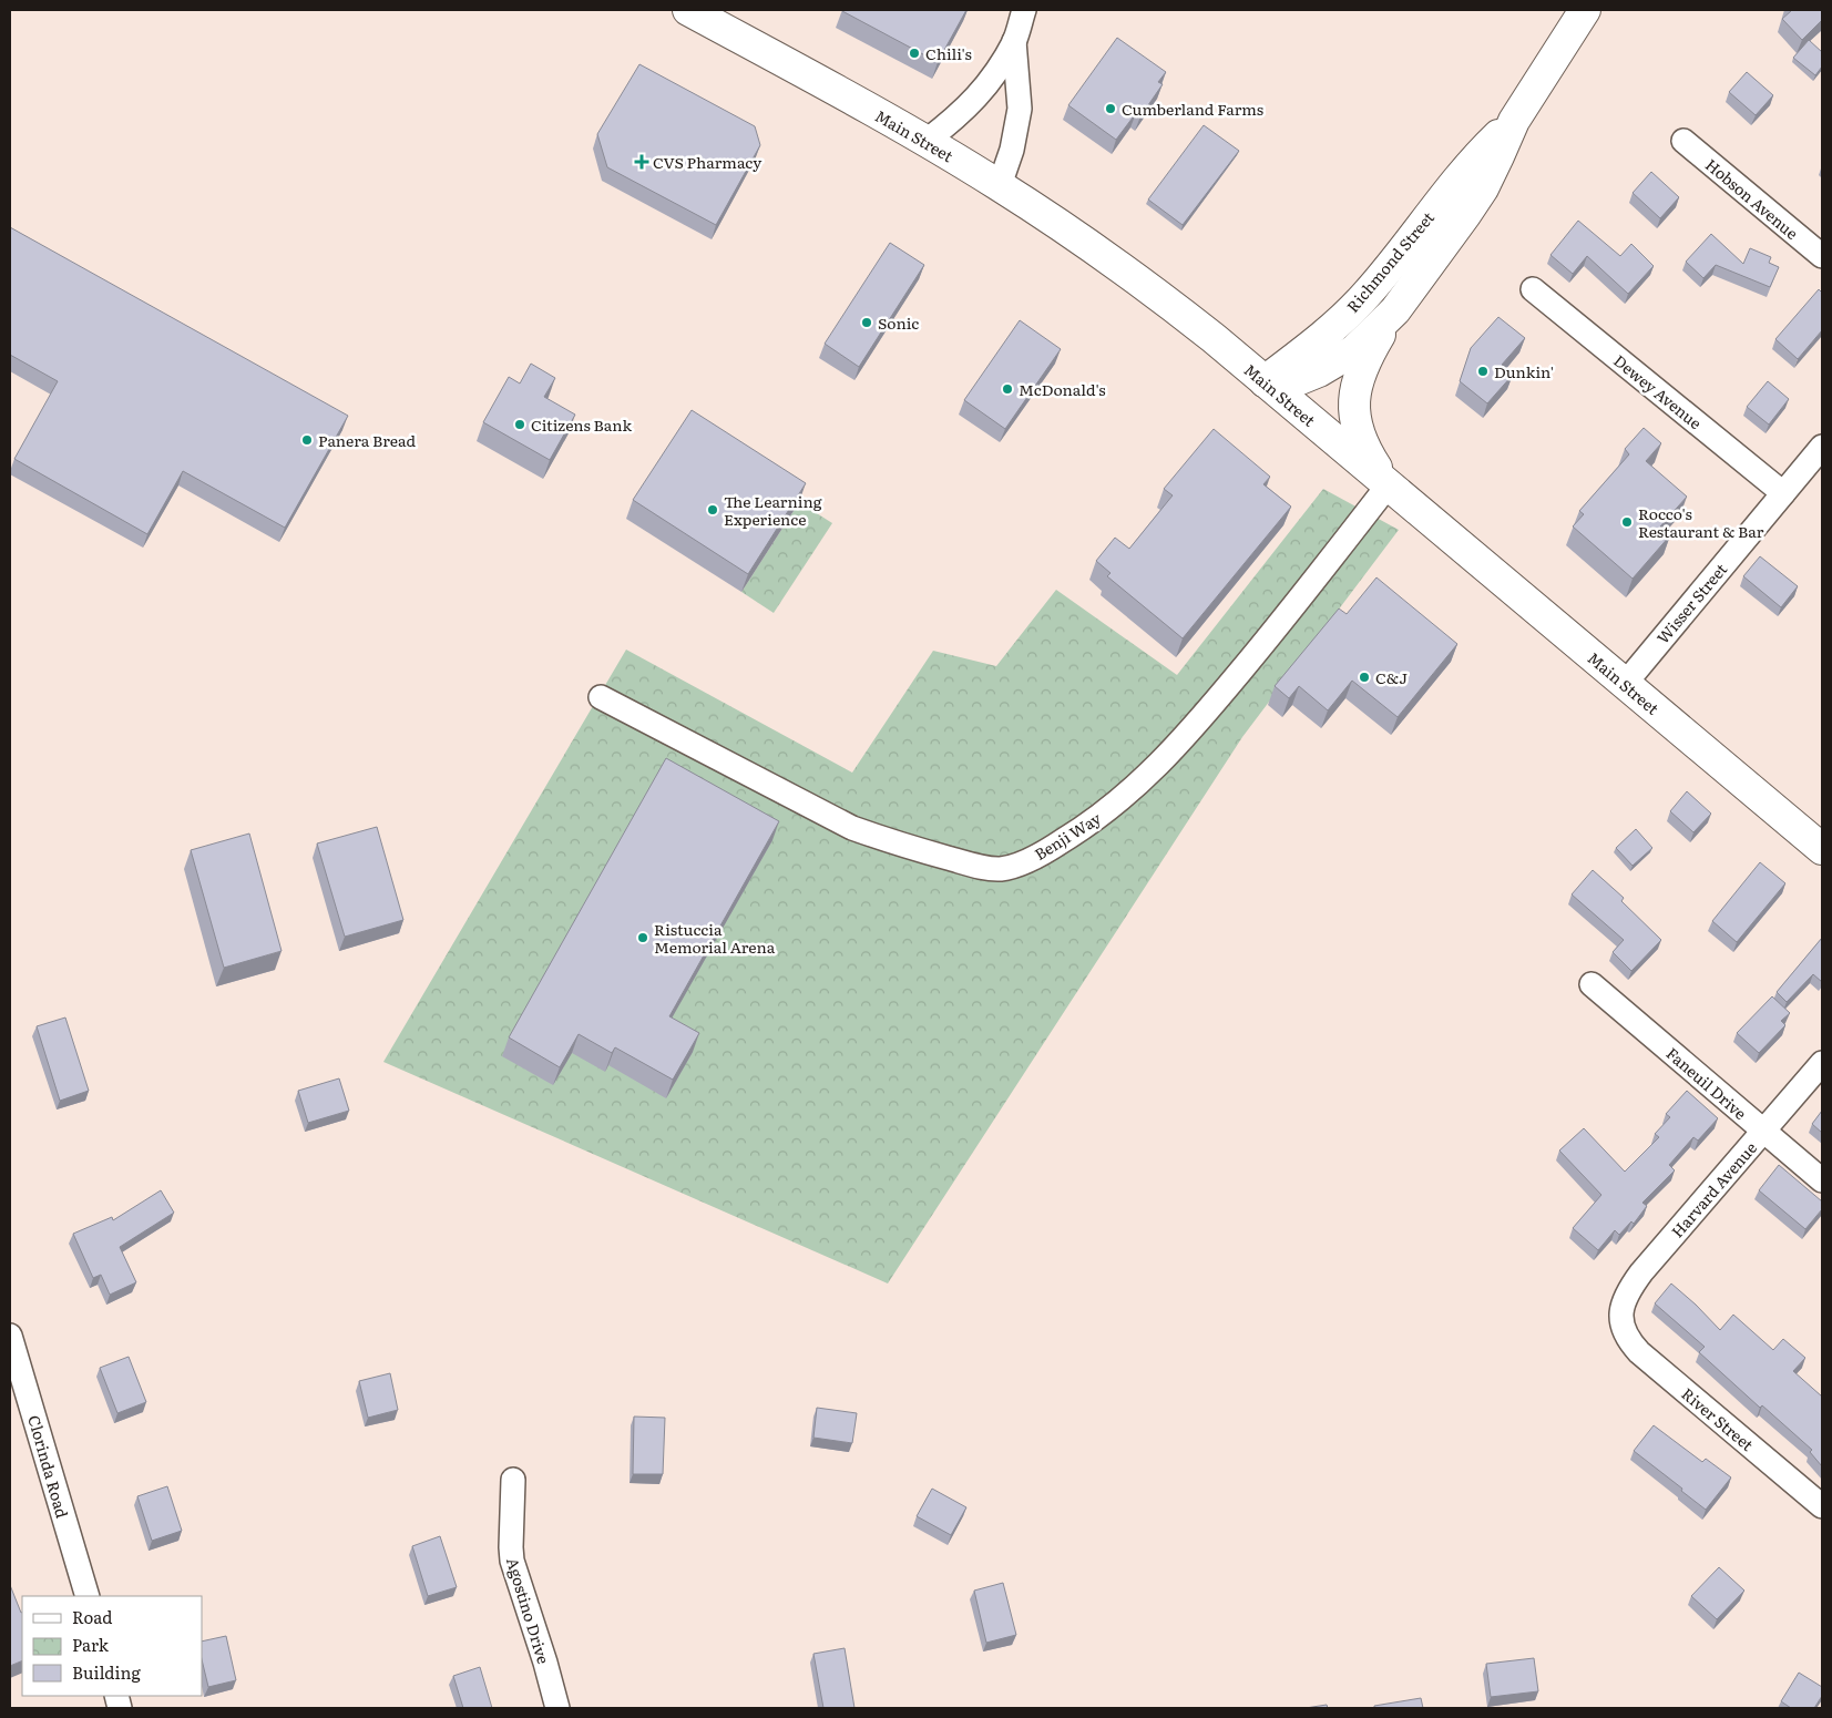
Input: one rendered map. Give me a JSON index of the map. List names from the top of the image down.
{
  "streets": {
    "main road": ["Main Street", "Richmond Street"],
    "street": [
      "Hobson Avenue",
      "Dewey Avenue",
      "Wisser Street",
      "Benji Way",
      "Faneuil Drive",
      "Harvard Avenue",
      "River Street",
      "Clorinda Road",
      "Agostino Drive"
    ]
  },
  "crossings": [
    ["Main Street", "Richmond Street"],
    ["Main Street", "Wisser Street"],
    ["Main Street", "Benji Way"],
    ["Dewey Avenue", "Wisser Street"],
    ["Faneuil Drive", "Harvard Avenue"],
    ["Harvard Avenue", "River Street"]
  ],
  "places": {
    "other": [
      "Chili's",
      "Cumberland Farms",
      "Sonic",
      "Dunkin'",
      "McDonald's",
      "Citizens Bank",
      "Panera Bread",
      "The Learning Experience",
      "Rocco's Restaurant & Bar",
      "C&J",
      "Ristuccia Memorial Arena"
    ],
    "health": ["CVS Pharmacy"]
  },
  "legend": ["Road", "Park", "Building"]
}
